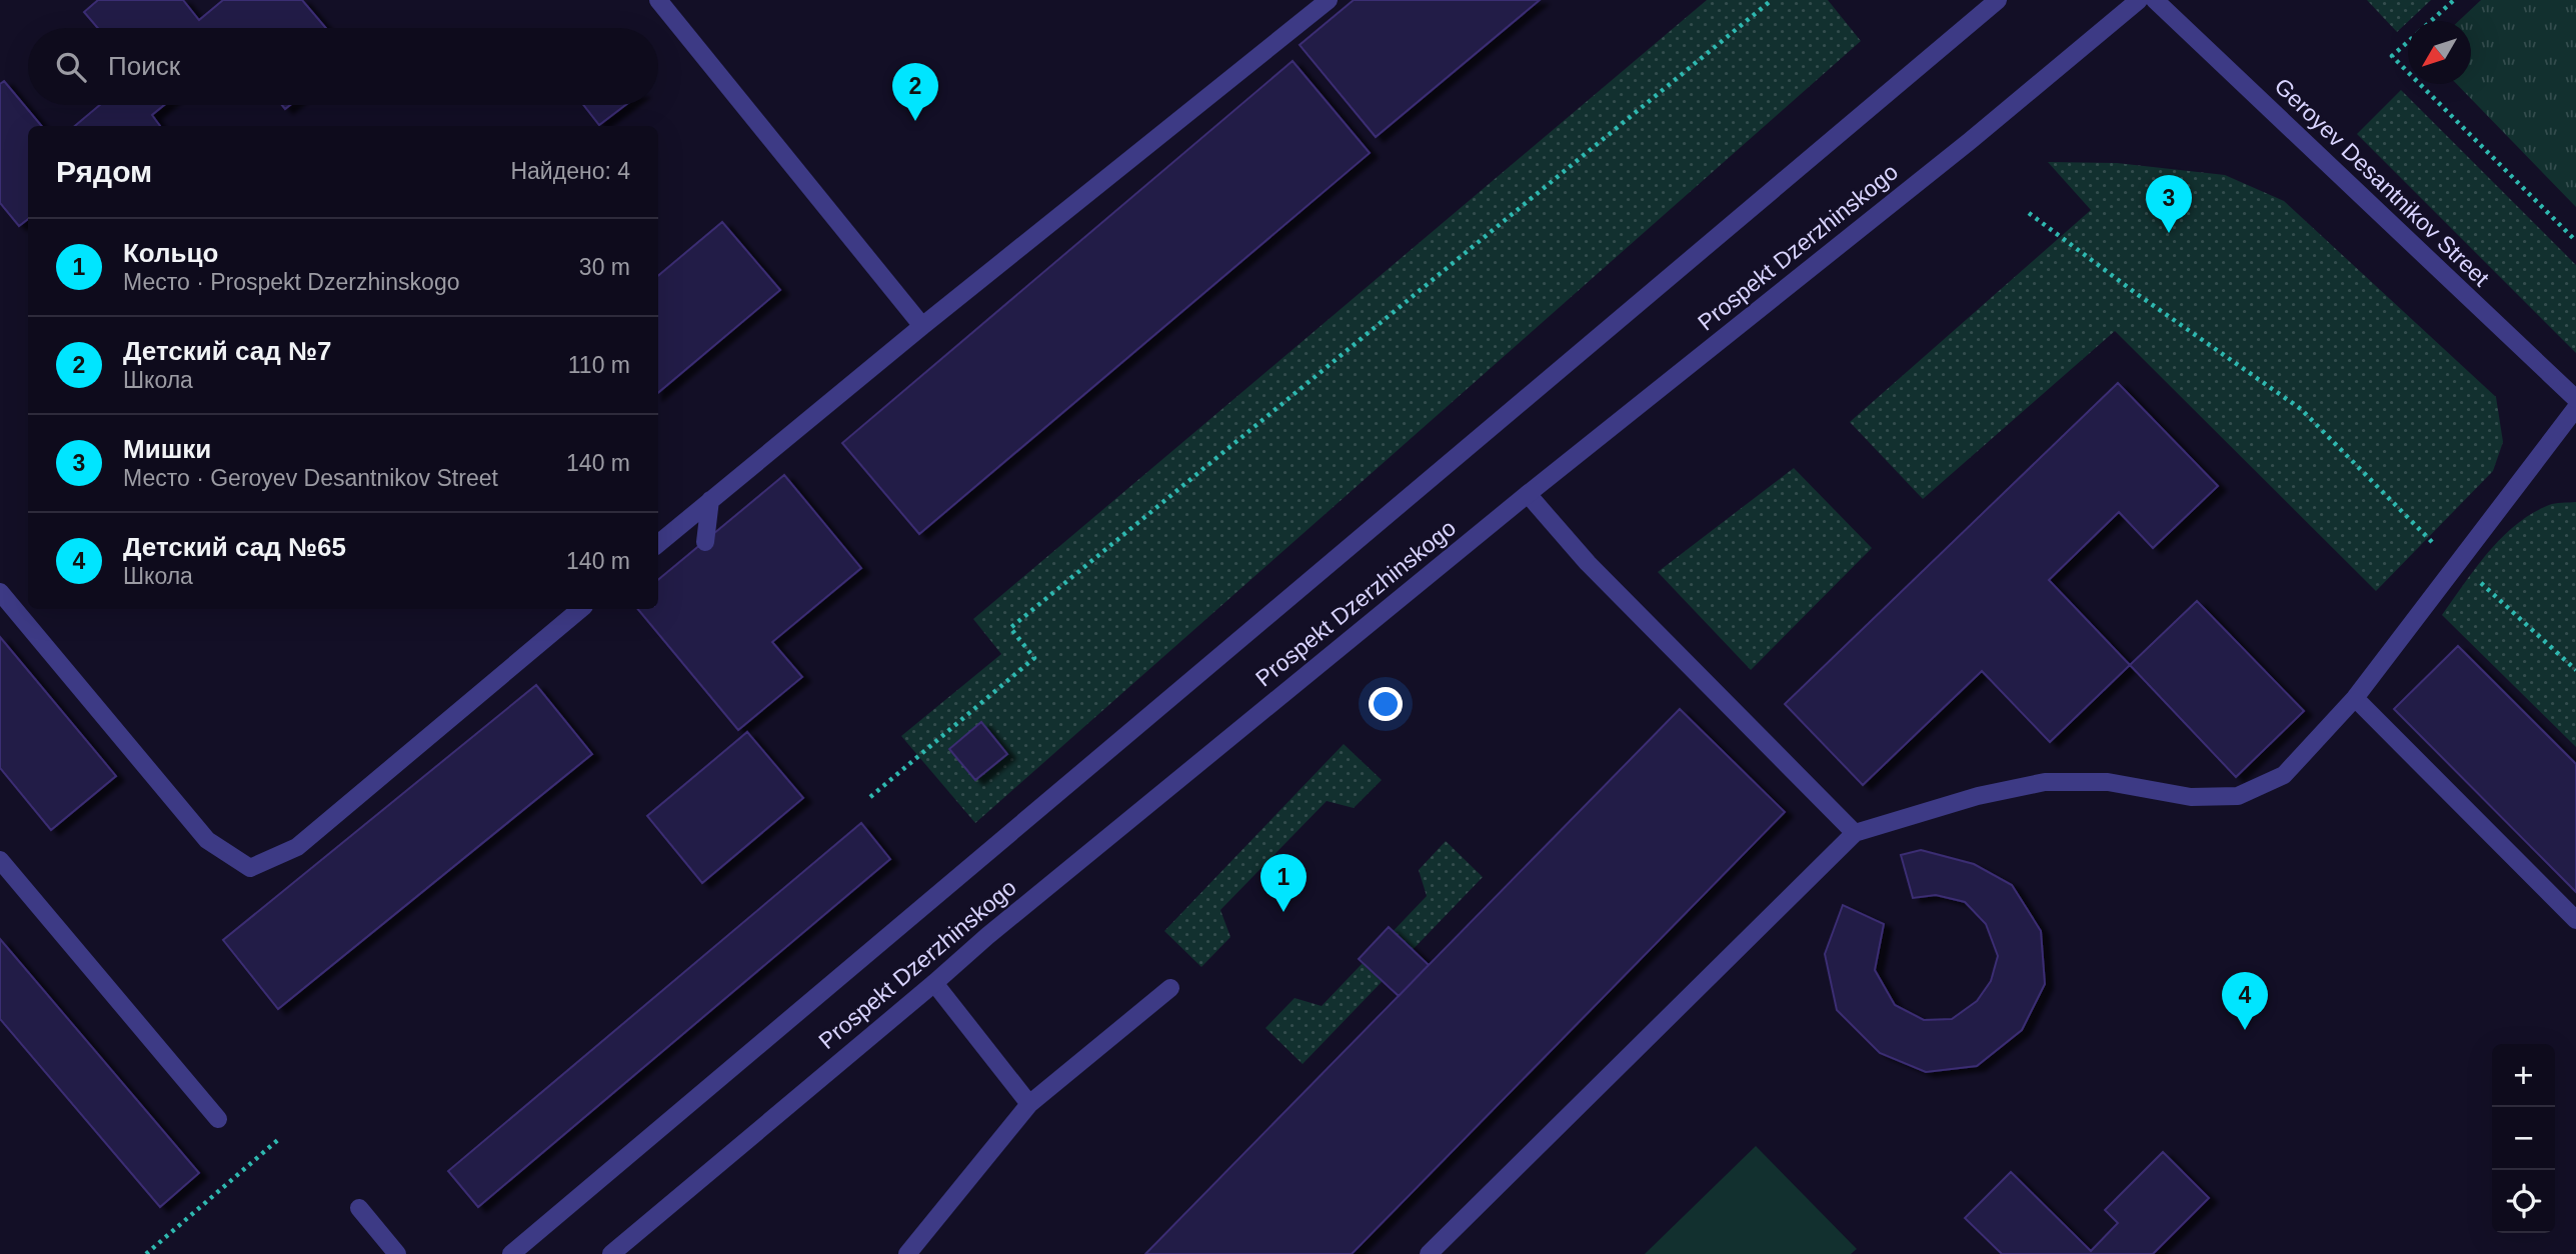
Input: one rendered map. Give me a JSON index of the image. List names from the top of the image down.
{
  "streets": {
    "street": ["Geroyev Desantnikov Street", "Prospekt Dzerzhinskogo"]
  },
  "north": "bottom left",
  "page": {
    "search": "Поиск",
    "pins": [
      "2",
      "3",
      "1",
      "4"
    ],
    "heading": ["Рядом", "Найдено: 4"],
    "list": [
      {
        "mark": "1",
        "name": "Кольцо",
        "note": "Место · Prospekt Dzerzhinskogo",
        "value": "30 m"
      },
      {
        "mark": "2",
        "name": "Детский сад №7",
        "note": "Школа",
        "value": "110 m"
      },
      {
        "mark": "3",
        "name": "Мишки",
        "note": "Место · Geroyev Desantnikov Street",
        "value": "140 m"
      },
      {
        "mark": "4",
        "name": "Детский сад №65",
        "note": "Школа",
        "value": "140 m"
      }
    ],
    "map_buttons": ["+", "−"]
  }
}
